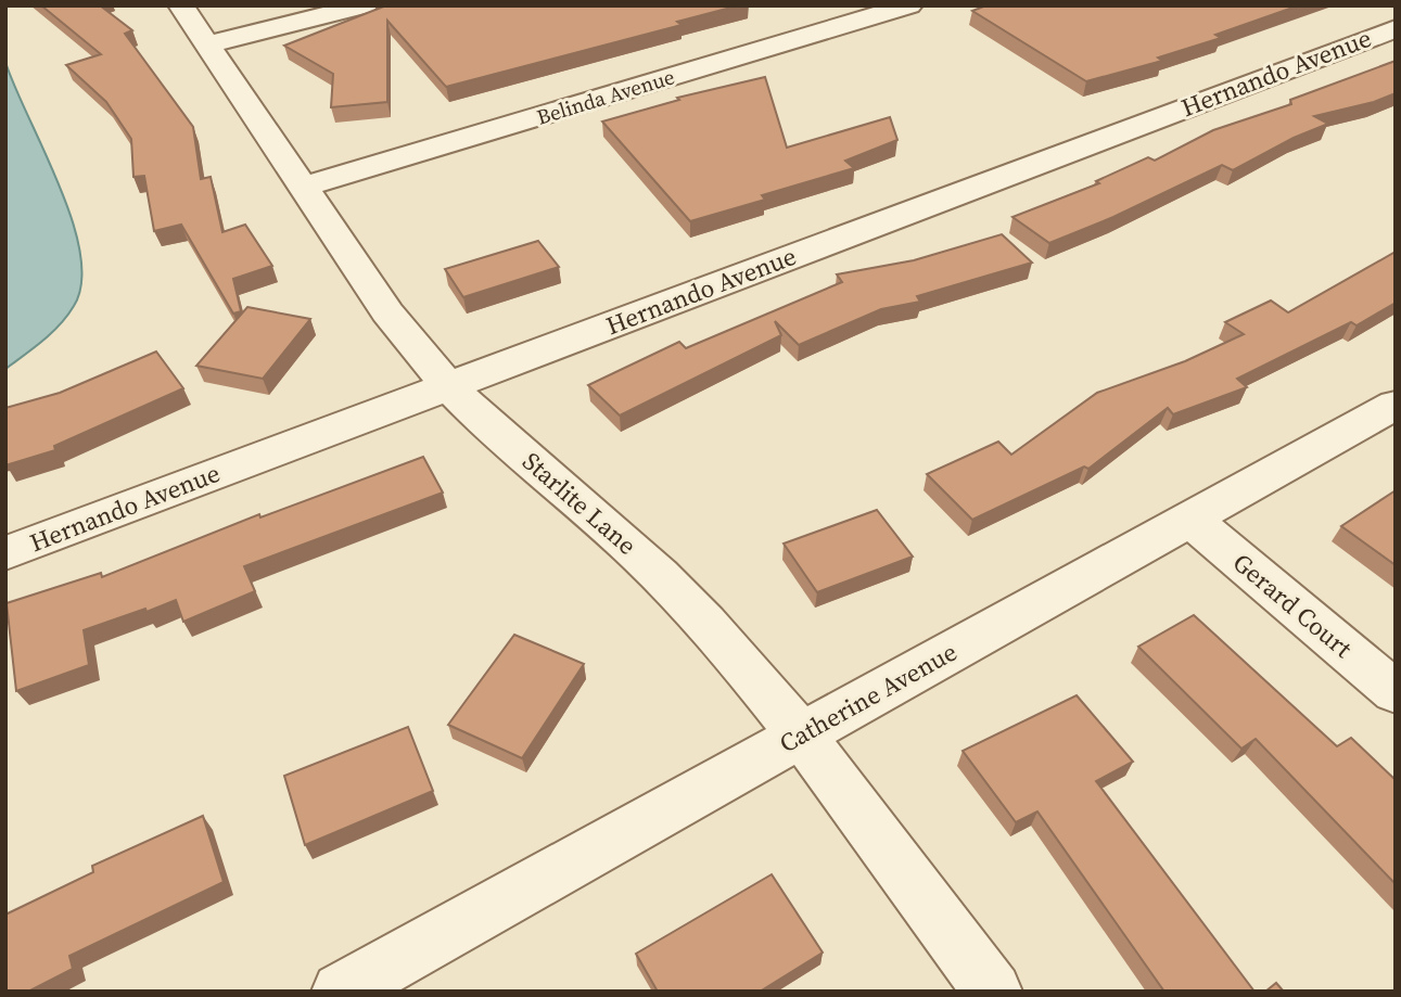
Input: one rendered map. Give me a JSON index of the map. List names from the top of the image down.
{
  "streets": {
    "street": [
      "Hernando Avenue",
      "Belinda Avenue",
      "Starlite Lane",
      "Gerard Court",
      "Catherine Avenue"
    ]
  },
  "crossings": [
    ["Hernando Avenue", "Starlite Lane"],
    ["Belinda Avenue", "Starlite Lane"],
    ["Starlite Lane", "Catherine Avenue"],
    ["Gerard Court", "Catherine Avenue"]
  ]
}
